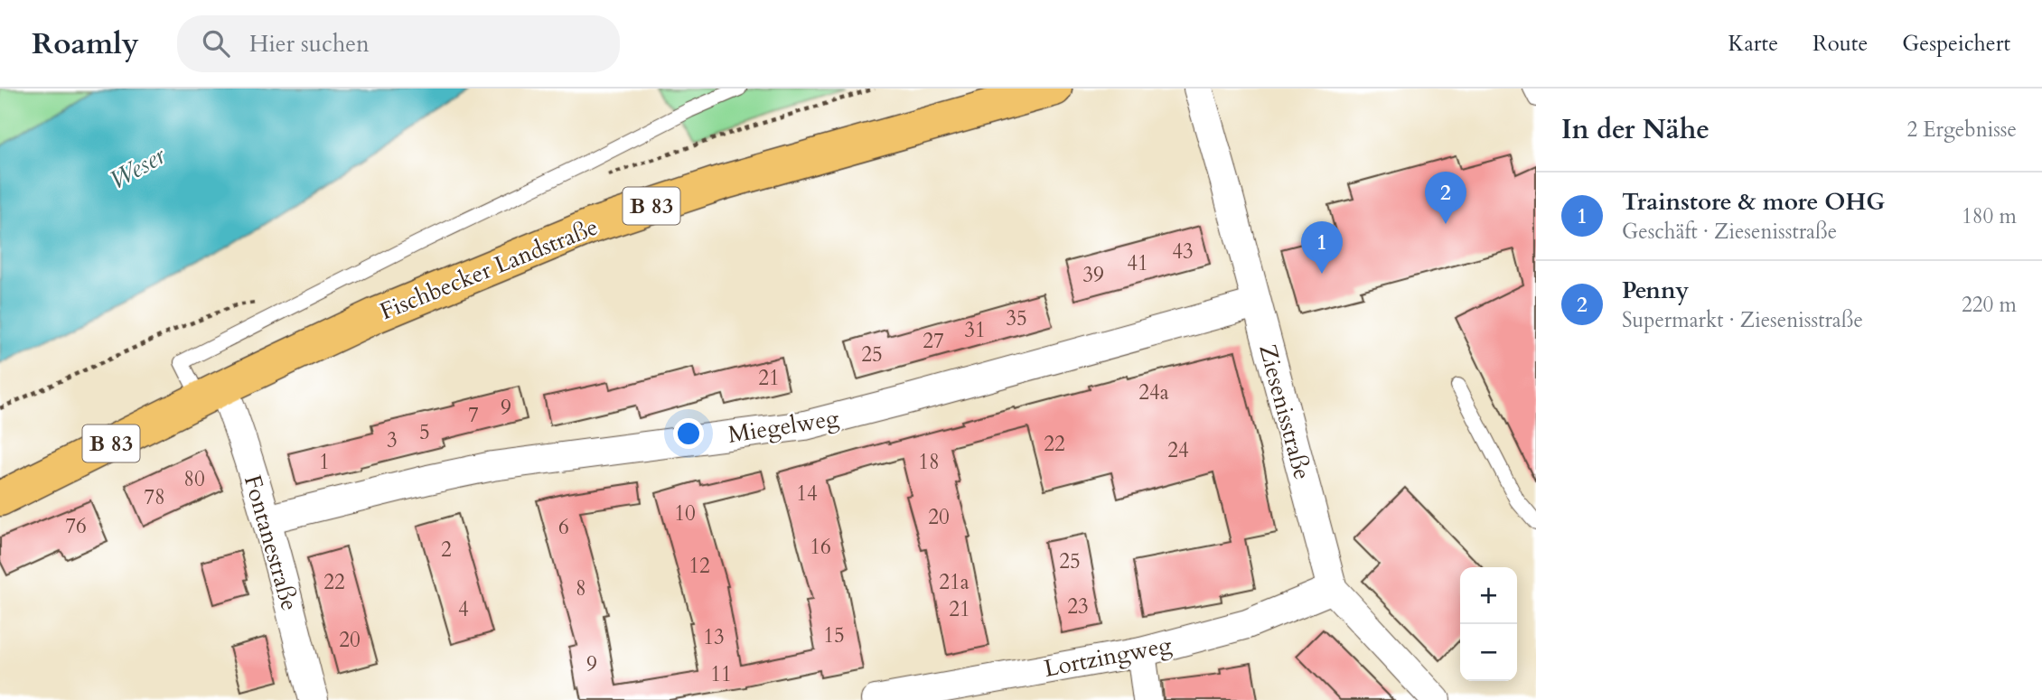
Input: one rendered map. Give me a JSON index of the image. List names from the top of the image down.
{
  "streets": {
    "main road": ["B 83", "Fischbecker Landstraße"],
    "street": [
      "Ziesenisstraße",
      "Miegelweg",
      "Fontanestraße",
      "Lortzingweg"
    ]
  },
  "crossings": [
    ["B 83", "Fischbecker Landstraße"],
    ["B 83", "Fontanestraße"],
    ["Fischbecker Landstraße", "Fontanestraße"],
    ["Ziesenisstraße", "Miegelweg"],
    ["Ziesenisstraße", "Lortzingweg"],
    ["Miegelweg", "Fontanestraße"]
  ],
  "water": ["Weser"],
  "house_numbers": [
    "43",
    "41",
    "39",
    "35",
    "31",
    "27",
    "25",
    "21",
    "24a",
    "9",
    "7",
    "5",
    "3",
    "22",
    "24",
    "1",
    "18",
    "80",
    "14",
    "78",
    "10",
    "20",
    "76",
    "6",
    "16",
    "2",
    "25",
    "12",
    "22",
    "21a",
    "8",
    "23",
    "4",
    "21",
    "15",
    "13",
    "20",
    "9",
    "11"
  ],
  "page": {
    "header": "Roamly",
    "search": "Hier suchen",
    "nav": ["Karte", "Route", "Gespeichert"],
    "heading": ["In der Nähe", "2 Ergebnisse"],
    "list": [
      {
        "mark": "1",
        "name": "Trainstore & more OHG",
        "note": "Geschäft · Ziesenisstraße",
        "value": "180 m"
      },
      {
        "mark": "2",
        "name": "Penny",
        "note": "Supermarkt · Ziesenisstraße",
        "value": "220 m"
      }
    ],
    "pins": ["2", "1"],
    "map_buttons": ["+", "−"]
  }
}
